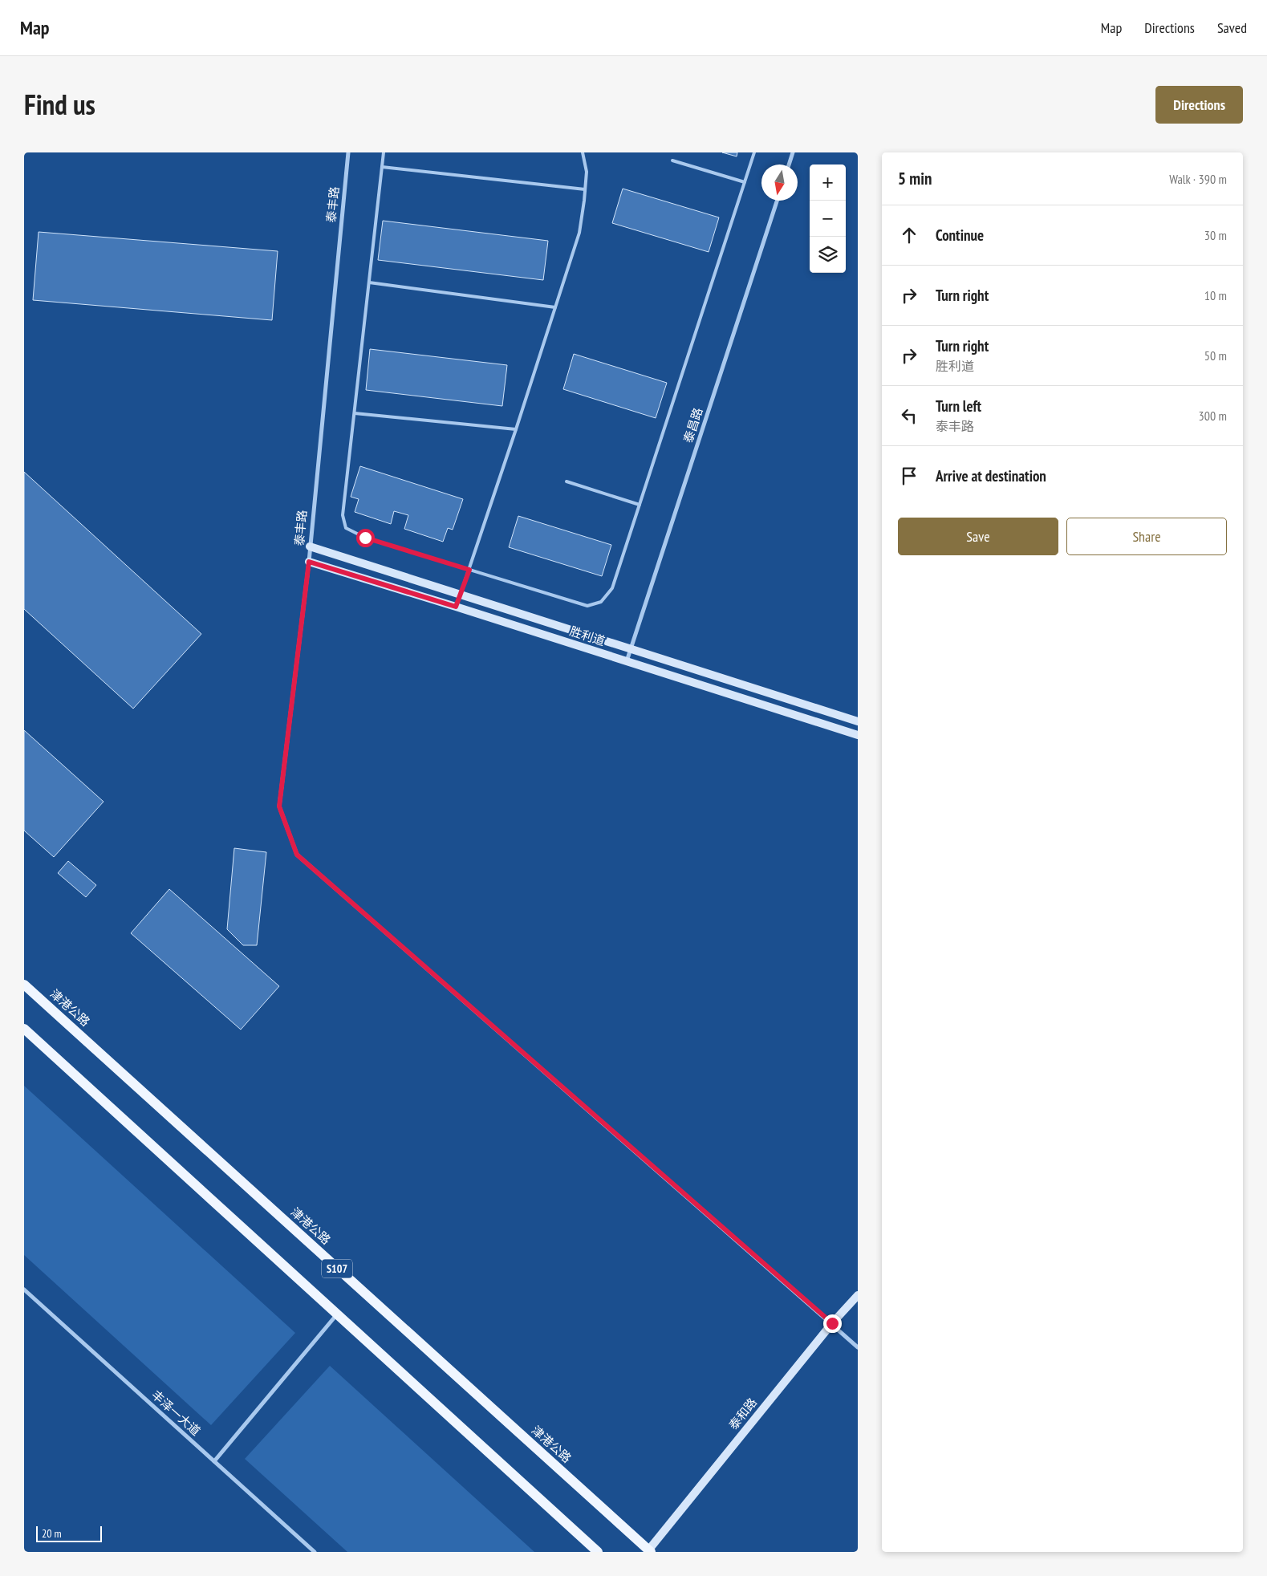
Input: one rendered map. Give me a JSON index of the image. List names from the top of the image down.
{
  "streets": {
    "main road": ["津港公路", "S107"],
    "street": [
      "泰丰路",
      "泰昌路",
      "胜利道",
      "丰泽一大道",
      "泰和路"
    ]
  },
  "crossings": [
    ["泰丰路", "胜利道"],
    ["泰丰路", "泰和路"],
    ["泰昌路", "胜利道"],
    ["津港公路", "泰和路"]
  ],
  "scale_bar": "20 m",
  "north": "bottom",
  "page": {
    "header": "Map",
    "nav": ["Map", "Directions", "Saved"],
    "title": "Find us",
    "buttons": [
      "Directions",
      ["Save", "Share"]
    ],
    "heading": ["5 min", "Walk · 390 m"],
    "map_buttons": ["+", "−"],
    "list": [
      ["Continue", "30 m"],
      ["Turn right", "10 m"],
      ["Turn right", "胜利道", "50 m"],
      ["Turn left", "泰丰路", "300 m"],
      "Arrive at destination"
    ],
    "scale": "20 m"
  }
}
